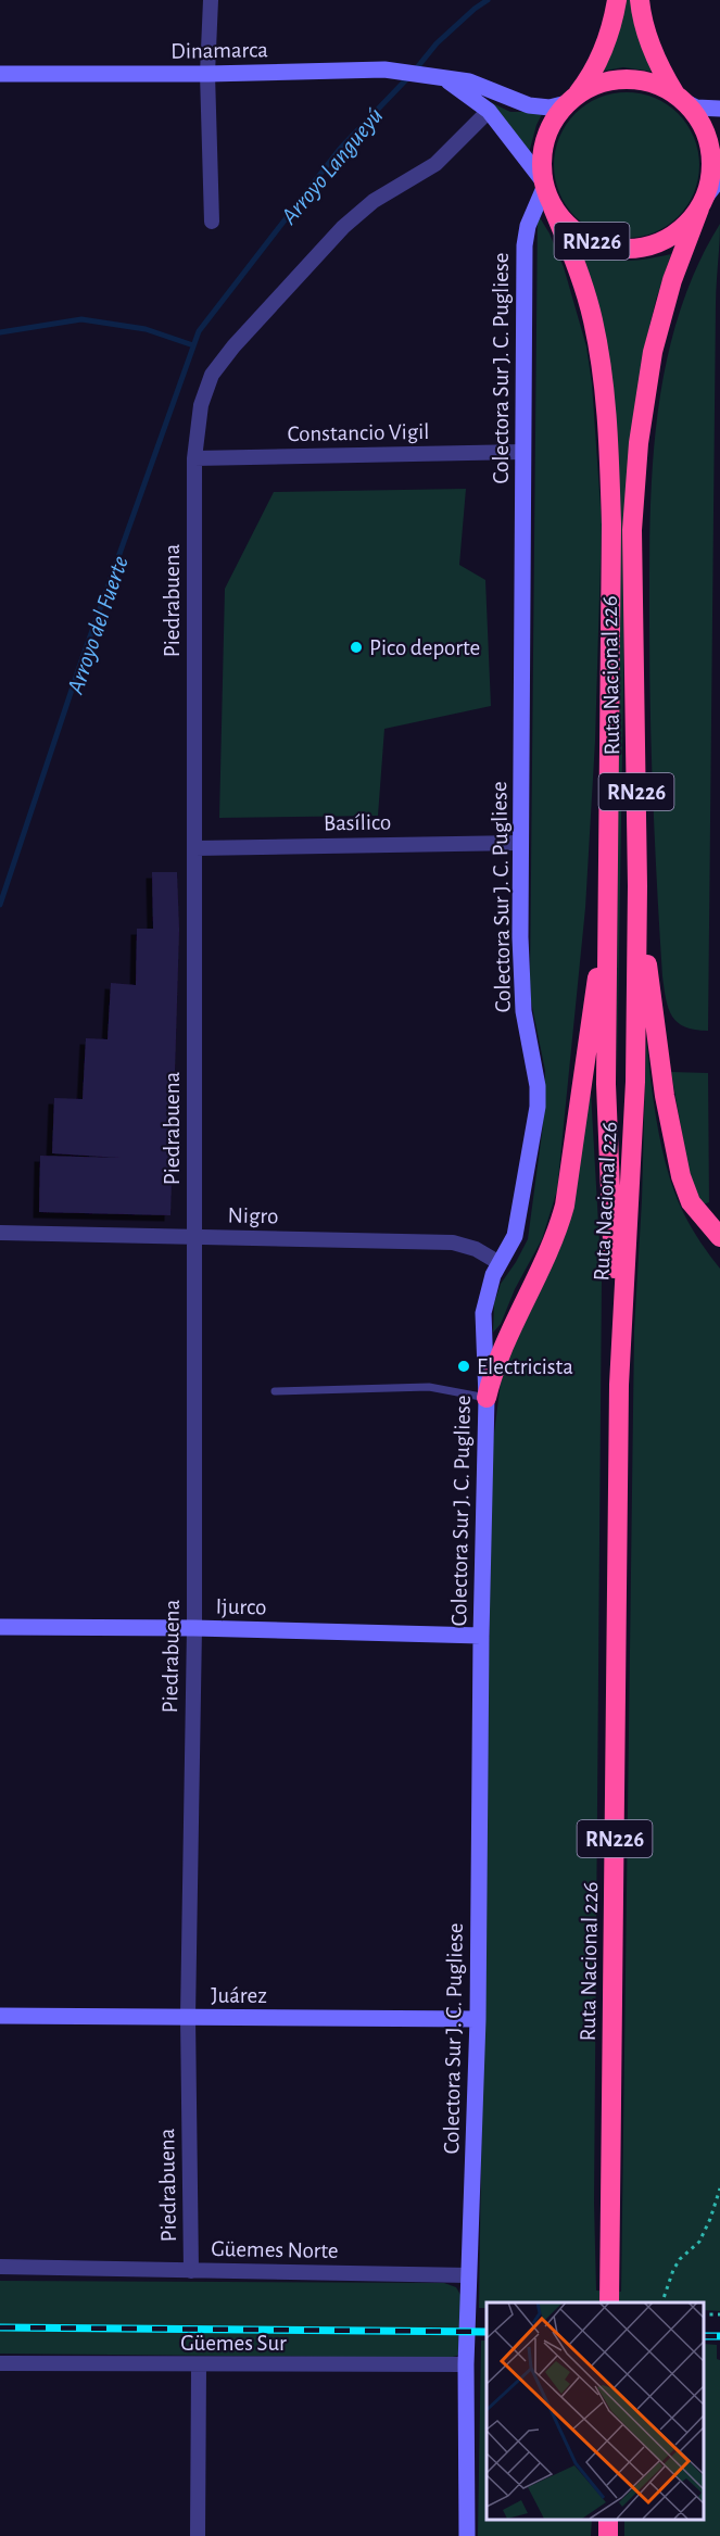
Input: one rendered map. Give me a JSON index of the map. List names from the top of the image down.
{
  "streets": {
    "highway": ["RN226", "Ruta Nacional 226"],
    "main road": [
      "Dinamarca",
      "Colectora Sur J. C. Pugliese",
      "Ijurco",
      "Juárez"
    ],
    "street": [
      "Constancio Vigil",
      "Piedrabuena",
      "Basílico",
      "Nigro",
      "Güemes Norte",
      "Güemes Sur"
    ]
  },
  "crossings": [
    ["Dinamarca", "Colectora Sur J. C. Pugliese"],
    ["Dinamarca", "Ruta Nacional 226"],
    ["Colectora Sur J. C. Pugliese", "Constancio Vigil"],
    ["Colectora Sur J. C. Pugliese", "Ruta Nacional 226"],
    ["Colectora Sur J. C. Pugliese", "Basílico"],
    ["Colectora Sur J. C. Pugliese", "Nigro"],
    ["Colectora Sur J. C. Pugliese", "Ijurco"],
    ["Colectora Sur J. C. Pugliese", "Juárez"],
    ["Colectora Sur J. C. Pugliese", "Güemes Norte"],
    ["Colectora Sur J. C. Pugliese", "Güemes Sur"],
    ["Constancio Vigil", "Piedrabuena"],
    ["Piedrabuena", "Basílico"],
    ["Piedrabuena", "Nigro"],
    ["Piedrabuena", "Ijurco"],
    ["Piedrabuena", "Juárez"],
    ["Piedrabuena", "Güemes Norte"]
  ],
  "water": ["Arroyo Langueyú", "Arroyo del Fuerte"],
  "places": ["Pico deporte", "Electricista"]
}
